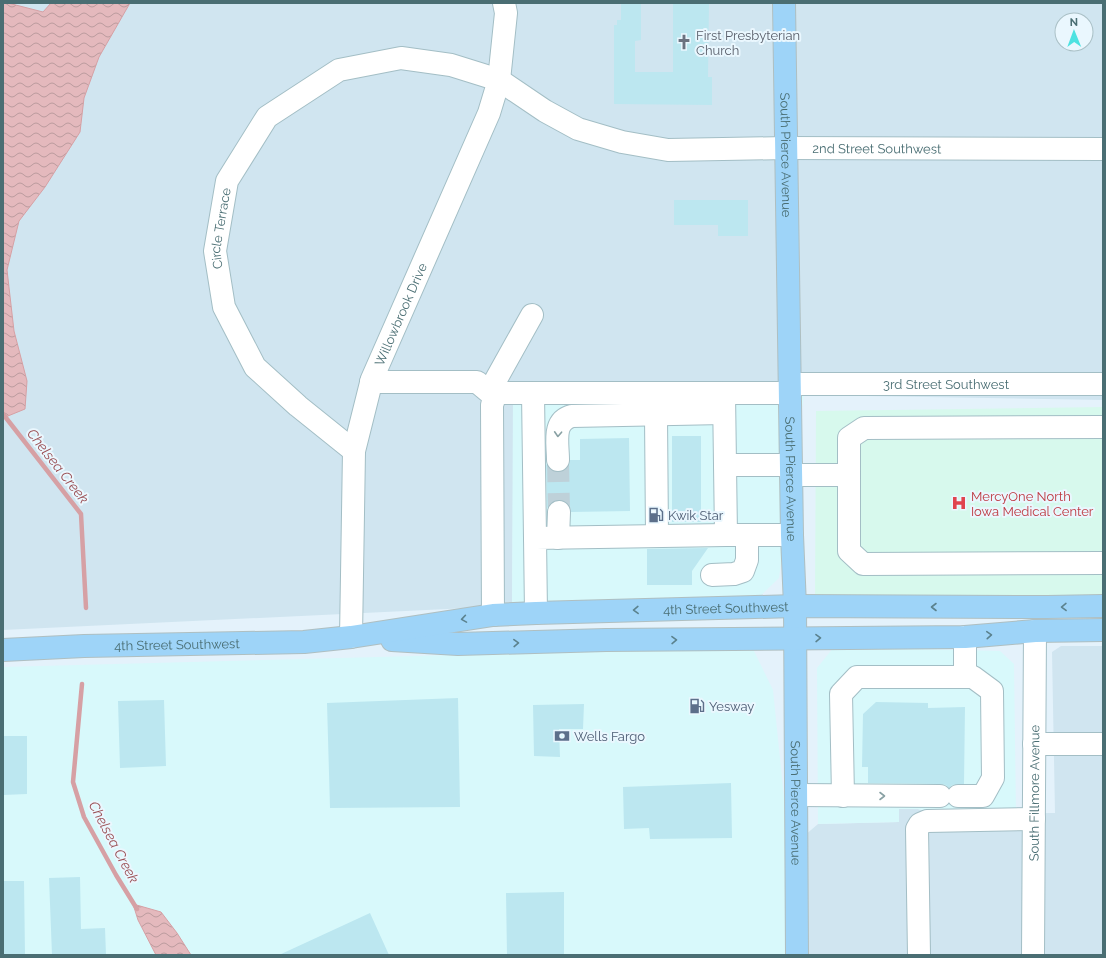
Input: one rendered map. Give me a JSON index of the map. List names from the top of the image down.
{
  "streets": {
    "main road": ["South Pierce Avenue", "4th Street Southwest"],
    "street": [
      "2nd Street Southwest",
      "Circle Terrace",
      "Willowbrook Drive",
      "3rd Street Southwest",
      "South Fillmore Avenue"
    ]
  },
  "crossings": [
    ["2nd Street Southwest", "South Pierce Avenue"],
    ["2nd Street Southwest", "Circle Terrace"],
    ["2nd Street Southwest", "Willowbrook Drive"],
    ["South Pierce Avenue", "3rd Street Southwest"],
    ["South Pierce Avenue", "4th Street Southwest"],
    ["Circle Terrace", "Willowbrook Drive"],
    ["Willowbrook Drive", "4th Street Southwest"],
    ["4th Street Southwest", "South Fillmore Avenue"]
  ],
  "water": ["Chelsea Creek"],
  "places": {
    "church": ["First Presbyterian Church"],
    "hospital": ["MercyOne North Iowa Medical Center"],
    "fuel station": ["Kwik Star", "Yesway"],
    "bank": ["Wells Fargo"]
  },
  "north": "top"
}
